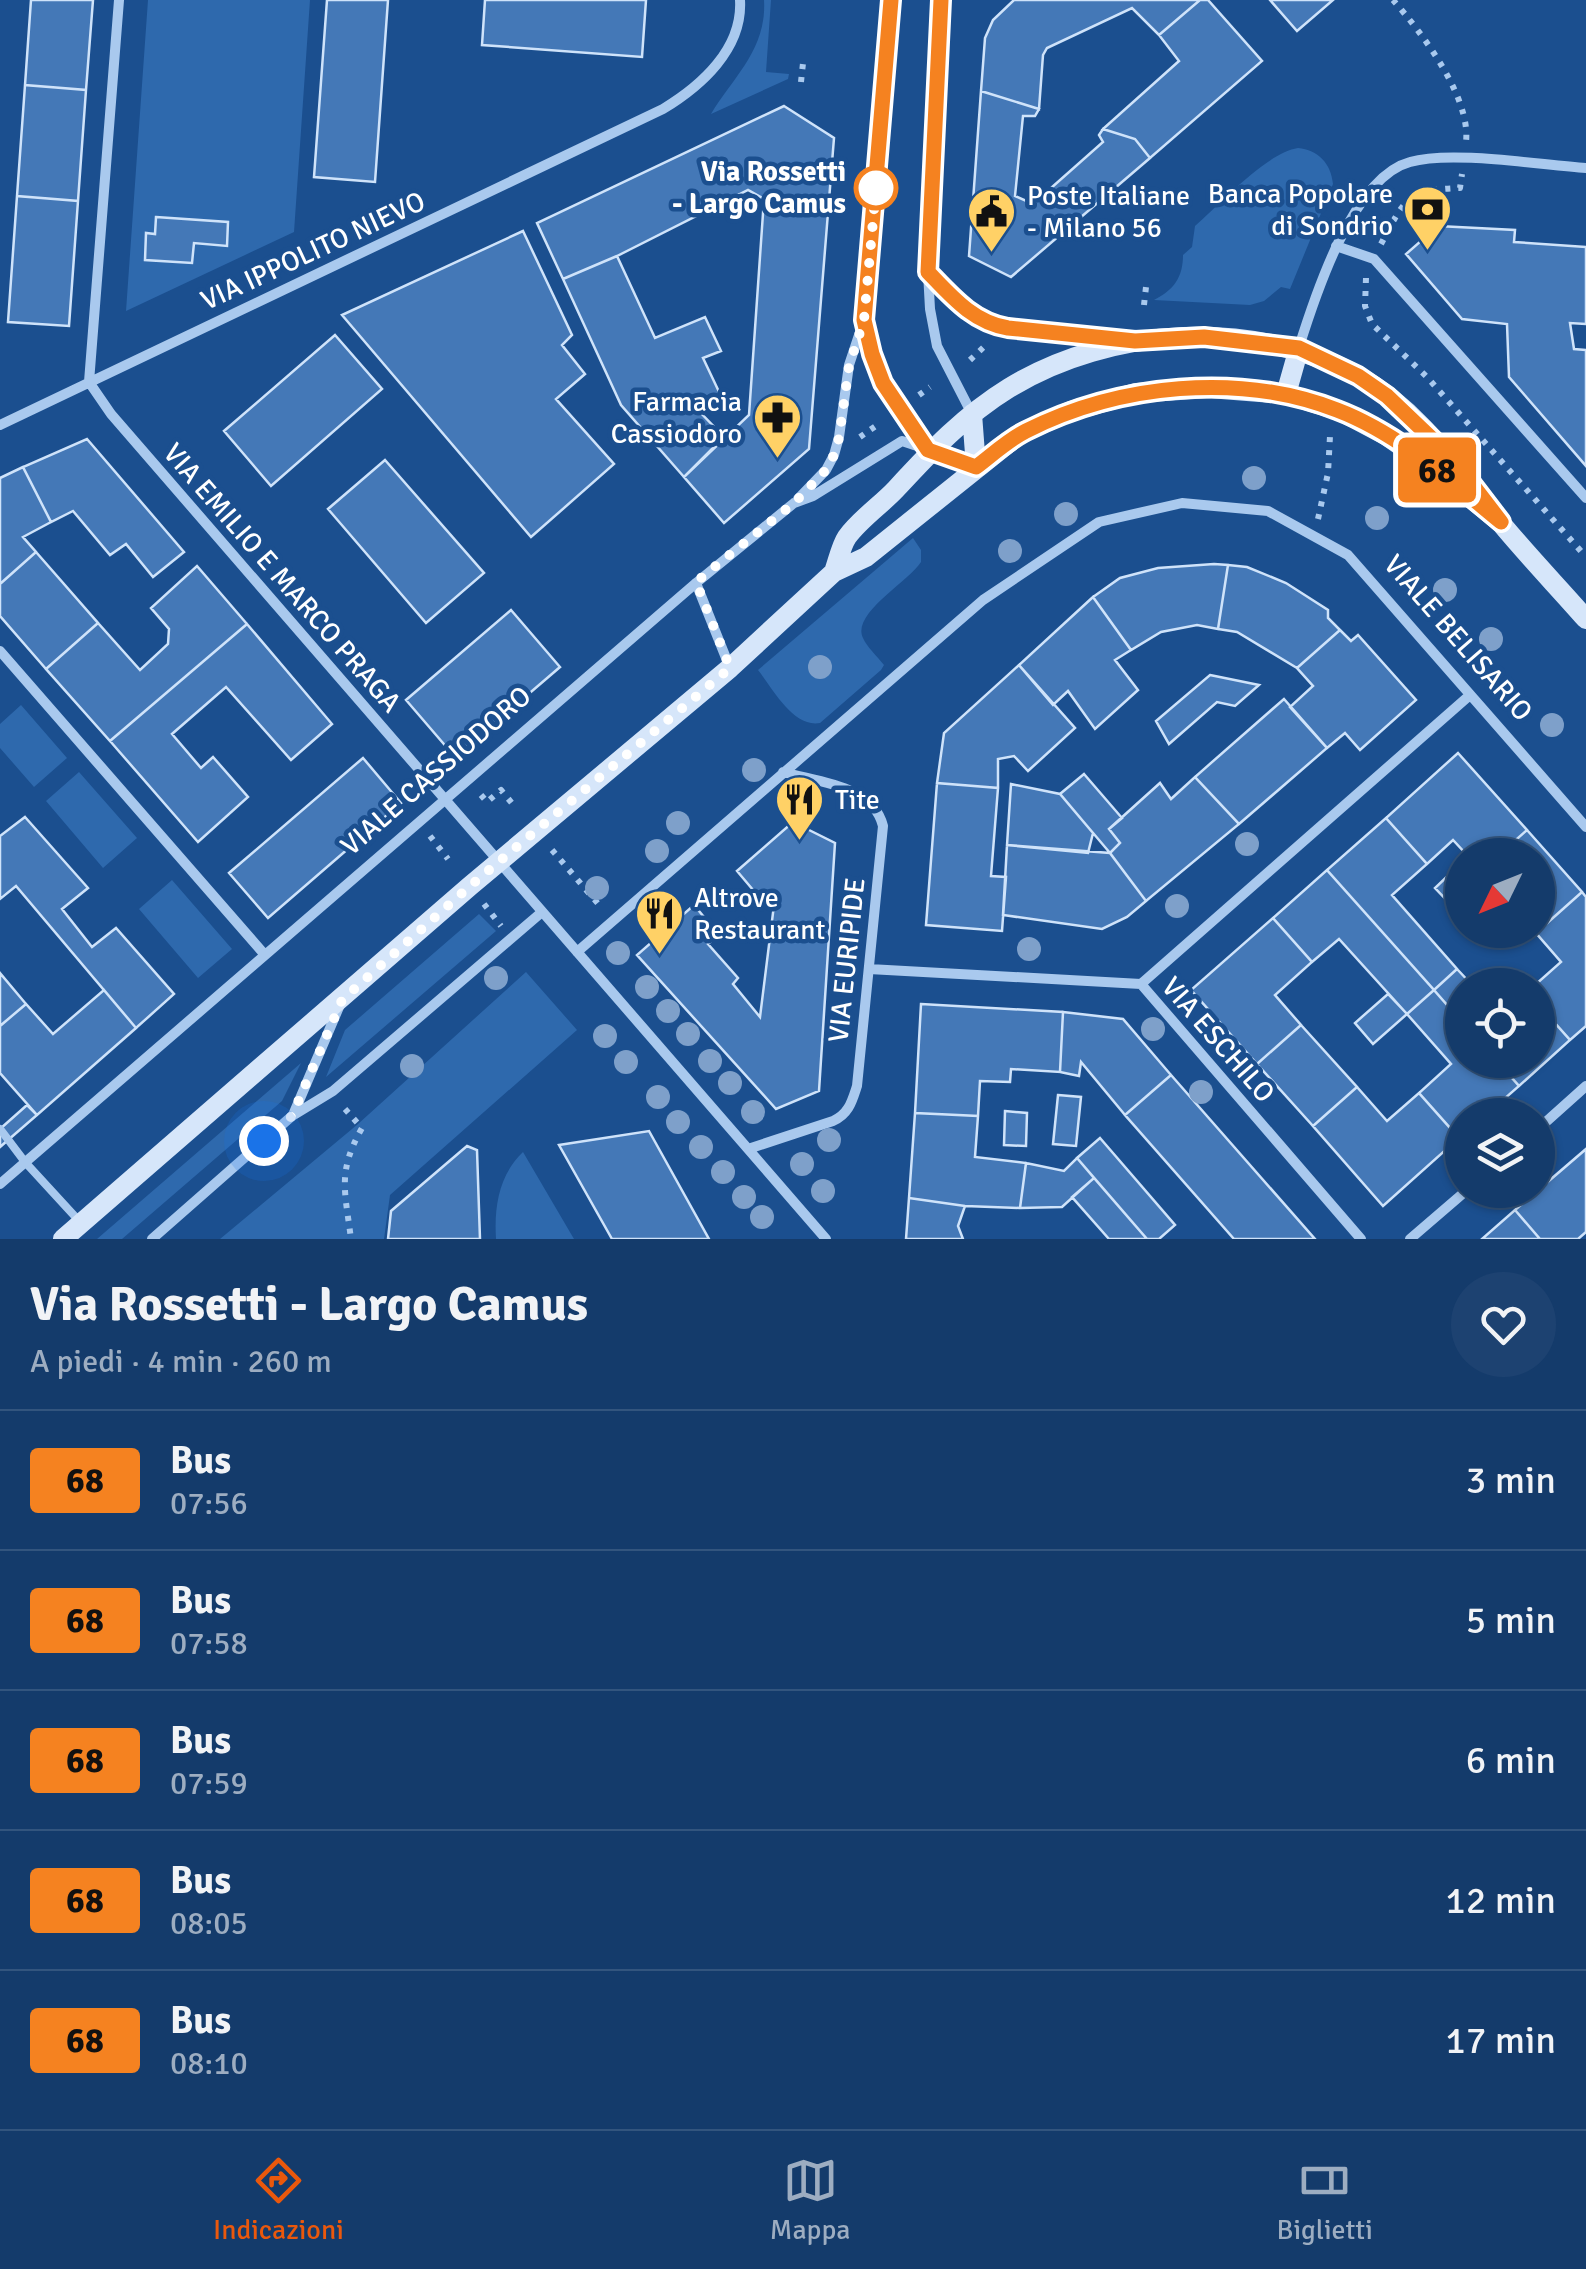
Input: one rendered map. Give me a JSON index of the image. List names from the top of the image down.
{
  "streets": {
    "street": [
      "VIA IPPOLITO NIEVO",
      "VIA EMILIO E MARCO PRAGA",
      "VIALE BELISARIO",
      "VIALE CASSIODORO",
      "VIA EURIPIDE",
      "VIA ESCHILO"
    ]
  },
  "crossings": [
    ["VIA IPPOLITO NIEVO", "VIA EMILIO E MARCO PRAGA"],
    ["VIA EMILIO E MARCO PRAGA", "VIALE CASSIODORO"],
    ["VIA EMILIO E MARCO PRAGA", "VIA EURIPIDE"],
    ["VIALE BELISARIO", "VIA EURIPIDE"],
    ["VIA EURIPIDE", "VIA ESCHILO"]
  ],
  "places": {
    "other": ["Via Rossetti - Largo Camus"],
    "bank": ["Banca Popolare di Sondrio"],
    "public building": ["Poste Italiane - Milano 56"],
    "pharmacy": ["Farmacia Cassiodoro"],
    "restaurant": ["Tite", "Altrove Restaurant"]
  },
  "lines": ["bus line 68"],
  "north": "bottom left",
  "page": {
    "on_map": "68",
    "heading": ["Via Rossetti - Largo Camus", "A piedi · 4 min · 260 m"],
    "list": [
      {
        "mark": "68",
        "name": "Bus",
        "note": "07:56",
        "value": "3 min"
      },
      {
        "mark": "68",
        "name": "Bus",
        "note": "07:58",
        "value": "5 min"
      },
      {
        "mark": "68",
        "name": "Bus",
        "note": "07:59",
        "value": "6 min"
      },
      {
        "mark": "68",
        "name": "Bus",
        "note": "08:05",
        "value": "12 min"
      },
      {
        "mark": "68",
        "name": "Bus",
        "note": "08:10",
        "value": "17 min"
      }
    ],
    "tabs": ["Indicazioni", "Mappa", "Biglietti"]
  }
}
